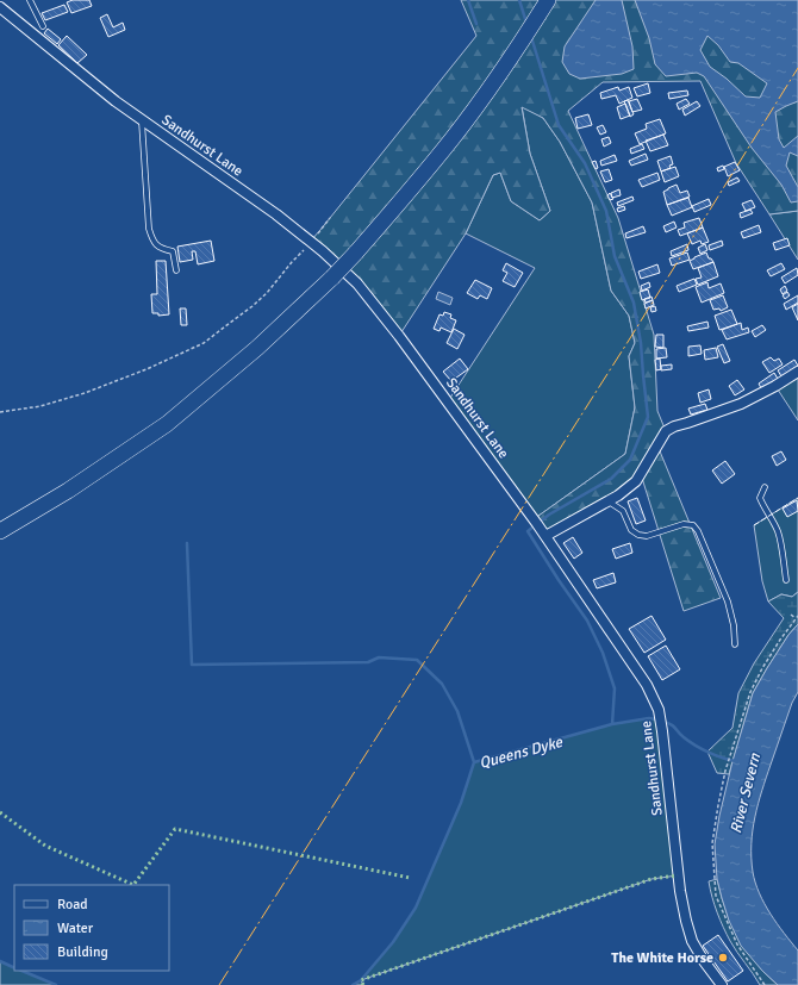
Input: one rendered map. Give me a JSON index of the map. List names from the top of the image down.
{
  "streets": {
    "street": ["Sandhurst Lane"]
  },
  "water": ["Queens Dyke", "River Severn"],
  "places": ["The White Horse"],
  "legend": ["Road", "Water", "Building"]
}
